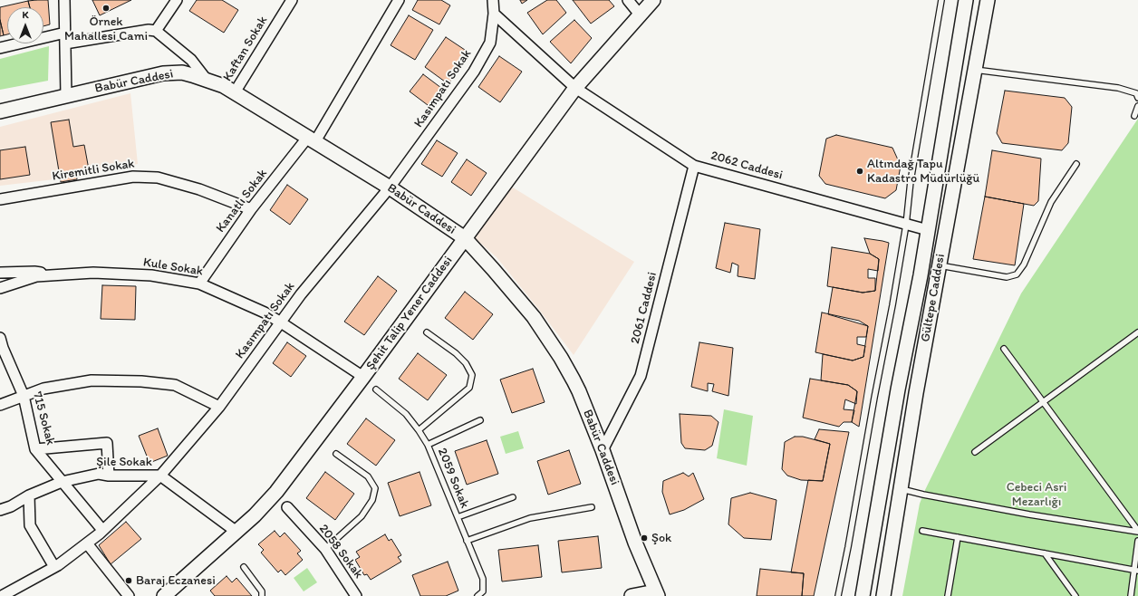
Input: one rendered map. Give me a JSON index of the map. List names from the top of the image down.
{
  "streets": {
    "main road": ["Babür Caddesi", "Gültepe Caddesi", "Şehit Talip Yener Caddesi"],
    "street": [
      "Kaftan Sokak",
      "Kasımpatı Sokak",
      "2062 Caddesi",
      "Kiremitli Sokak",
      "Kanatlı Sokak",
      "Kule Sokak",
      "2061 Caddesi",
      "715 Sokak",
      "Şile Sokak",
      "2058 Sokak"
    ],
    "lane": ["2059 Sokak"]
  },
  "crossings": [
    ["Kaftan Sokak", "Babür Caddesi"],
    ["Babür Caddesi", "Kasımpatı Sokak"],
    ["Babür Caddesi", "Kanatlı Sokak"],
    ["Babür Caddesi", "2061 Caddesi"],
    ["Babür Caddesi", "Şehit Talip Yener Caddesi"],
    ["Kasımpatı Sokak", "2062 Caddesi"],
    ["Kasımpatı Sokak", "Kule Sokak"],
    ["Kasımpatı Sokak", "715 Sokak"],
    ["Kasımpatı Sokak", "Şile Sokak"],
    ["2062 Caddesi", "Gültepe Caddesi"],
    ["2062 Caddesi", "2061 Caddesi"],
    ["2062 Caddesi", "Şehit Talip Yener Caddesi"],
    ["Kiremitli Sokak", "Kanatlı Sokak"],
    ["Kanatlı Sokak", "Kule Sokak"],
    ["Kule Sokak", "Şehit Talip Yener Caddesi"],
    ["Şehit Talip Yener Caddesi", "Şile Sokak"],
    ["715 Sokak", "Şile Sokak"]
  ],
  "parks": ["Cebeci Asri Mezarlığı"],
  "places": [
    "Örnek Mahallesi Cami",
    "Altındağ Tapu Kadastro Müdürlüğü",
    "Şok",
    "Baraj Eczanesi"
  ],
  "north": "top"
}
